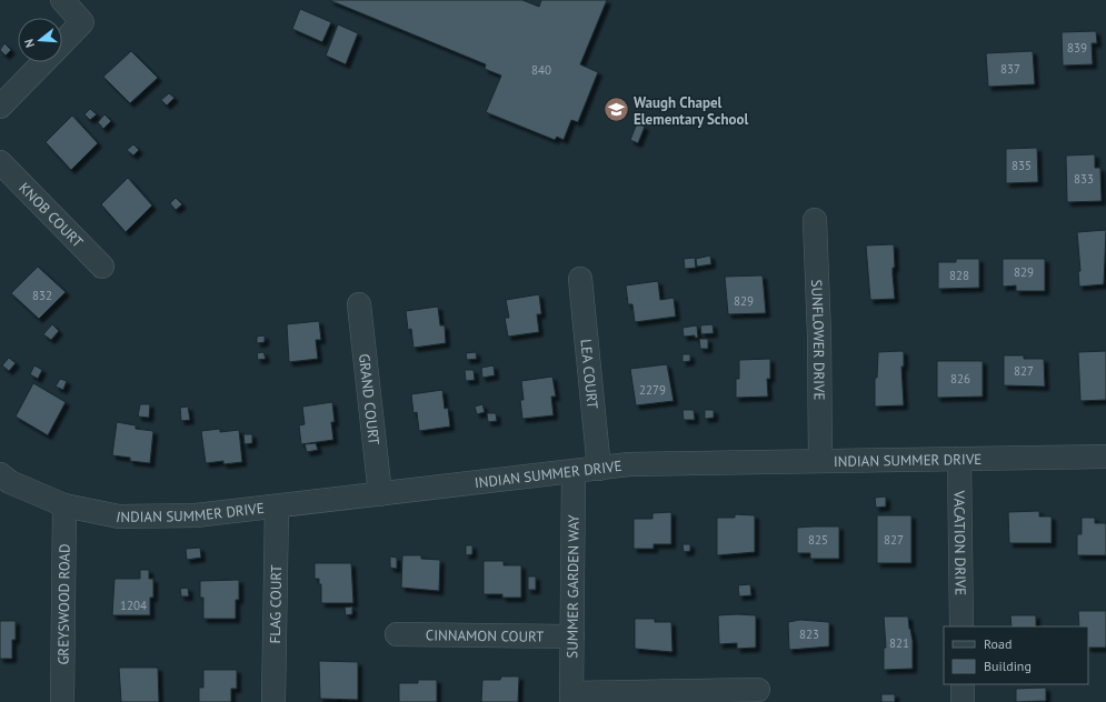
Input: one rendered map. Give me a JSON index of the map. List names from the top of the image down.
{
  "streets": {
    "street": [
      "KNOB COURT",
      "SUNFLOWER DRIVE",
      "LEA COURT",
      "GRAND COURT",
      "INDIAN SUMMER DRIVE",
      "VACATION DRIVE",
      "SUMMER GARDEN WAY",
      "GREYSWOOD ROAD",
      "FLAG COURT",
      "CINNAMON COURT"
    ]
  },
  "crossings": [
    ["SUNFLOWER DRIVE", "INDIAN SUMMER DRIVE"],
    ["LEA COURT", "INDIAN SUMMER DRIVE"],
    ["GRAND COURT", "INDIAN SUMMER DRIVE"],
    ["INDIAN SUMMER DRIVE", "VACATION DRIVE"],
    ["INDIAN SUMMER DRIVE", "SUMMER GARDEN WAY"],
    ["INDIAN SUMMER DRIVE", "GREYSWOOD ROAD"],
    ["INDIAN SUMMER DRIVE", "FLAG COURT"],
    ["SUMMER GARDEN WAY", "CINNAMON COURT"]
  ],
  "places": {
    "school or university": ["Waugh Chapel Elementary School"]
  },
  "house_numbers": [
    "839",
    "837",
    "840",
    "835",
    "833",
    "829",
    "828",
    "832",
    "829",
    "827",
    "826",
    "2279",
    "825",
    "827",
    "1204",
    "823",
    "821"
  ],
  "legend": ["Road", "Building"],
  "north": "left"
}
